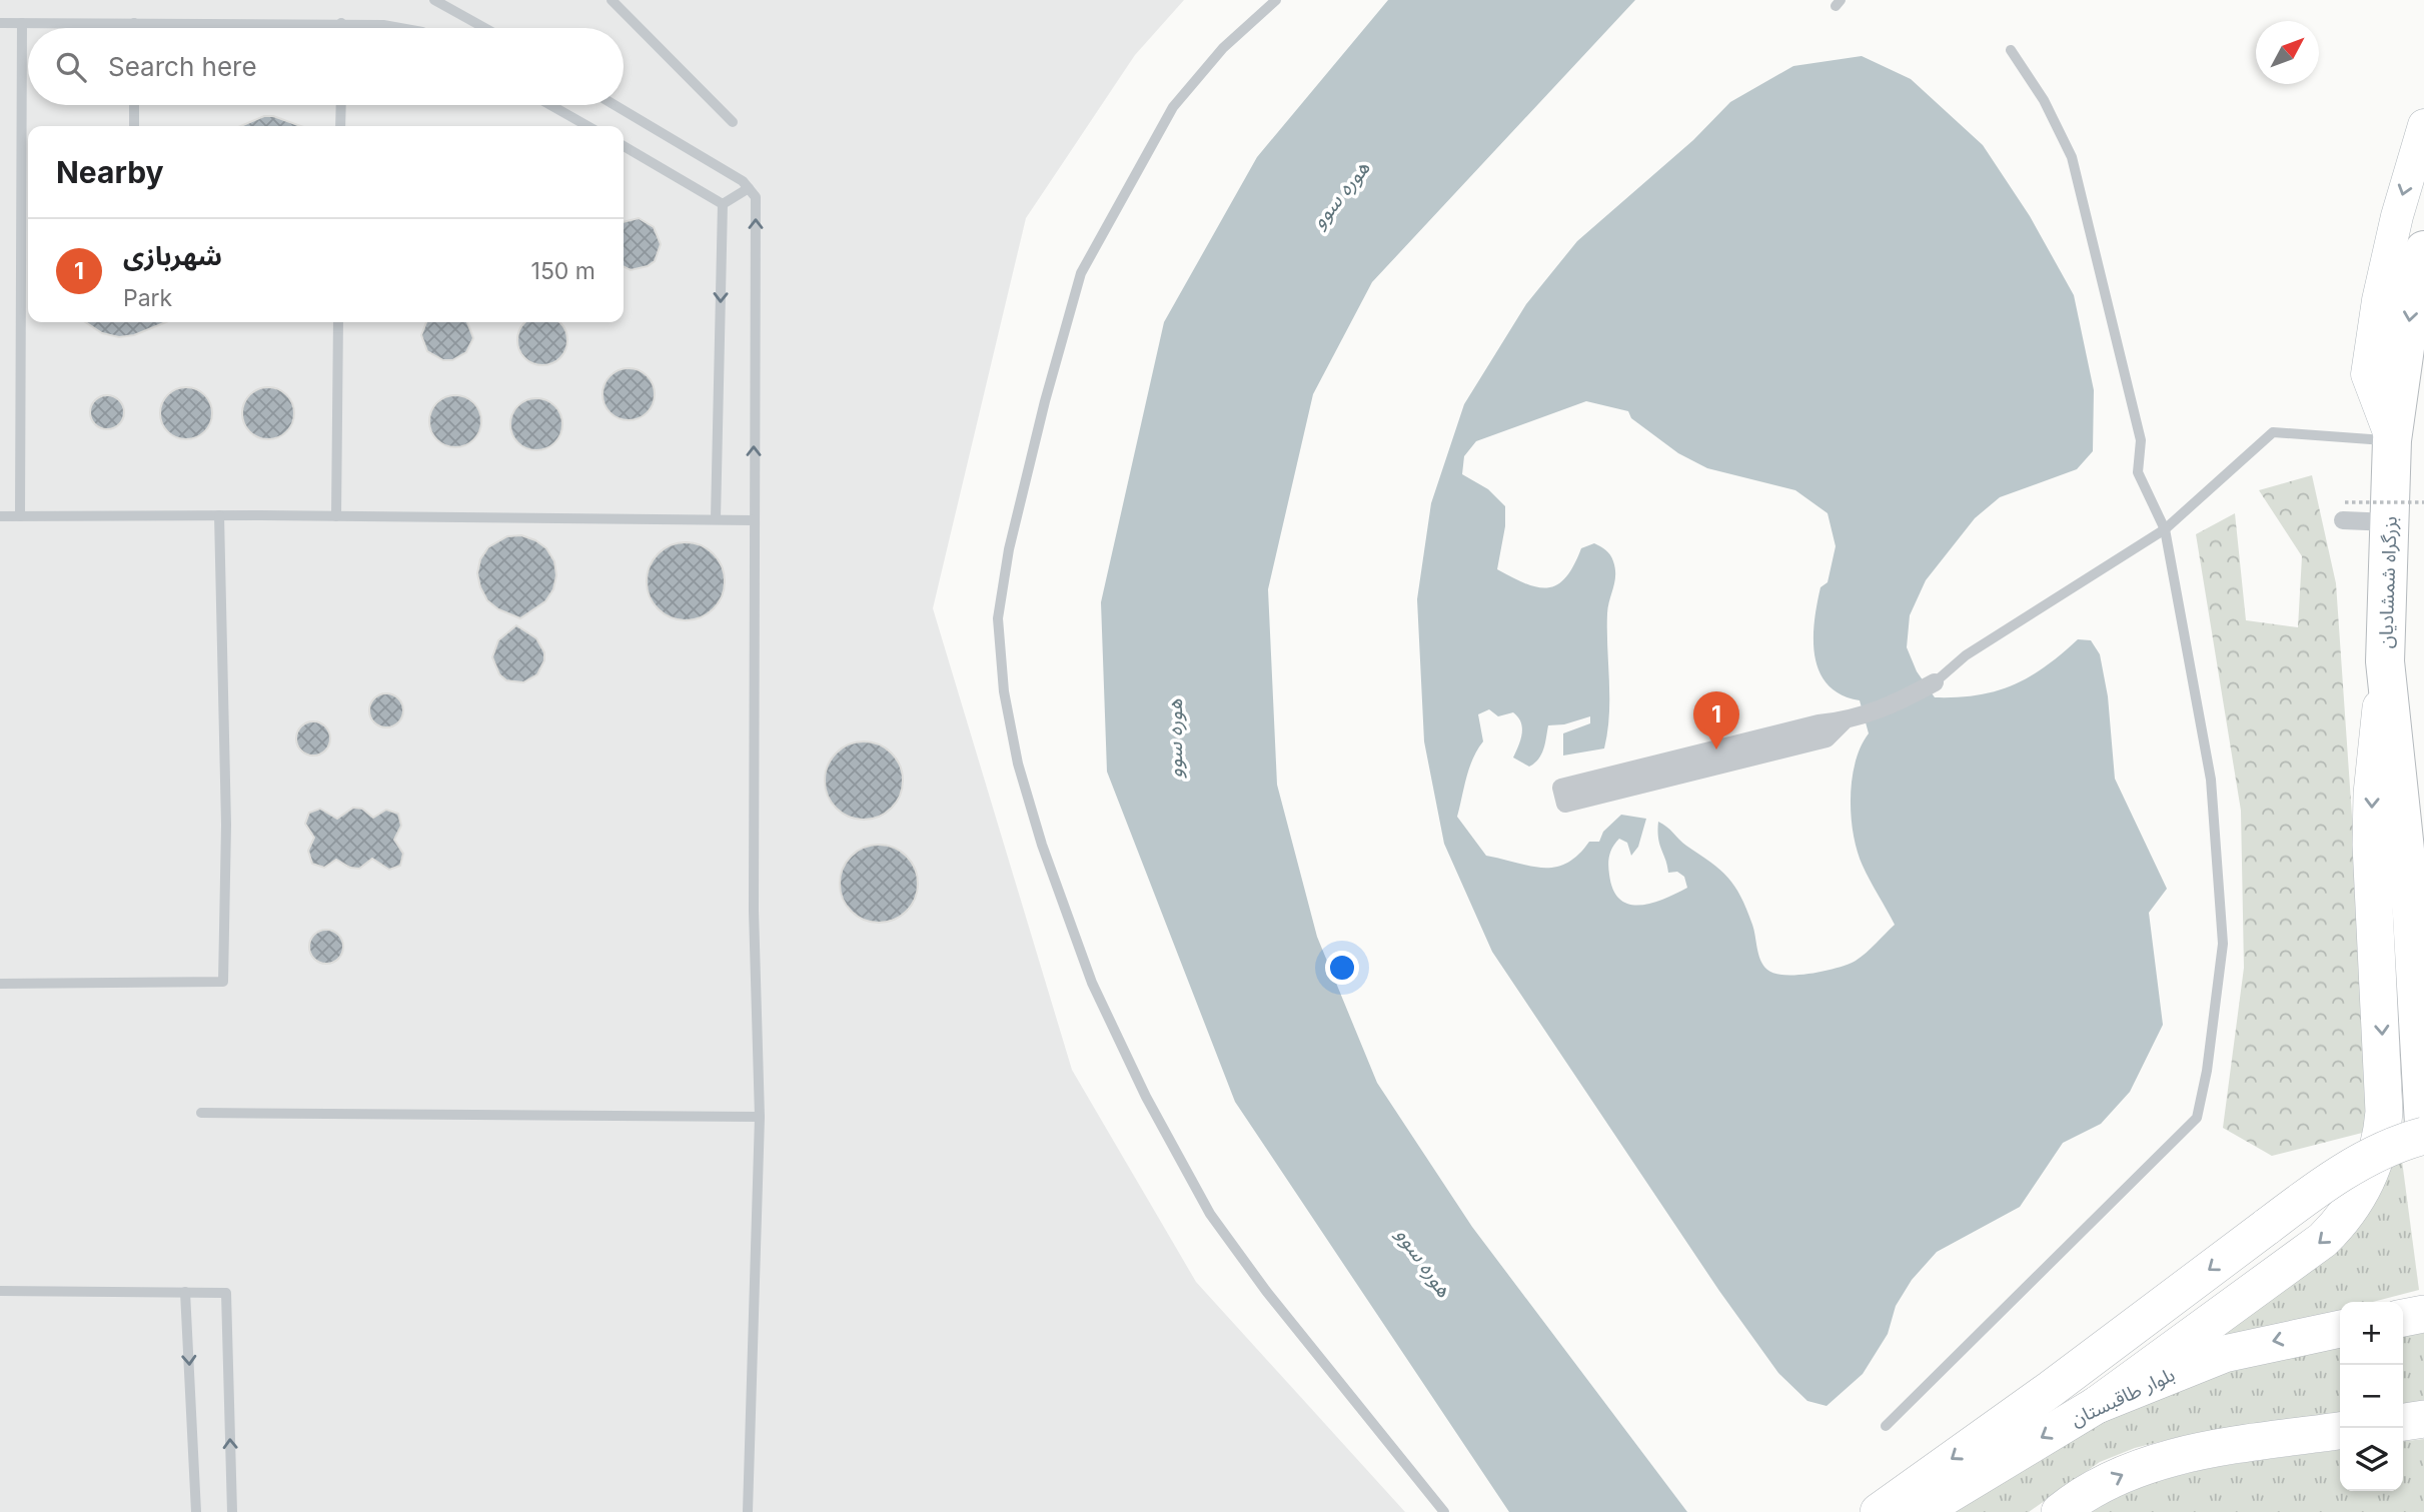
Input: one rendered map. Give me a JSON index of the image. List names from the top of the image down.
{
  "streets": {
    "highway": ["بزرگراه شمشادیان"],
    "main road": ["بلوار طاقبستان"]
  },
  "water": ["هوره سوو"],
  "north": "top right",
  "page": {
    "search": "Search here",
    "heading": "Nearby",
    "list": [
      {
        "mark": "1",
        "name": "شهربازی",
        "note": "Park",
        "value": "150 m"
      }
    ],
    "pins": "1",
    "map_buttons": ["+", "−"]
  }
}
